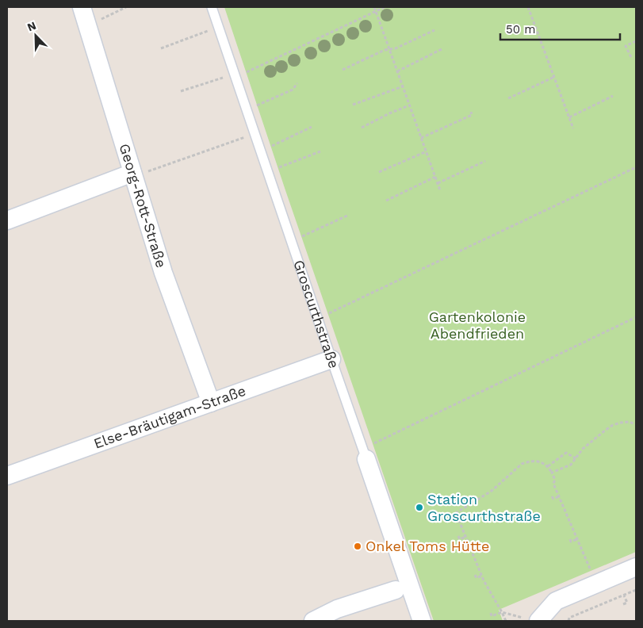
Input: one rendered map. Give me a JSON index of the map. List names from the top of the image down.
{
  "streets": {
    "street": ["Georg-Rott-Straße", "Groscurthstraße", "Else-Bräutigam-Straße"]
  },
  "crossings": [
    ["Georg-Rott-Straße", "Else-Bräutigam-Straße"],
    ["Groscurthstraße", "Else-Bräutigam-Straße"]
  ],
  "parks": ["Gartenkolonie Abendfrieden"],
  "places": ["Station Groscurthstraße", "Onkel Toms Hütte"],
  "scale_bar": "50 m",
  "north": "top left"
}
